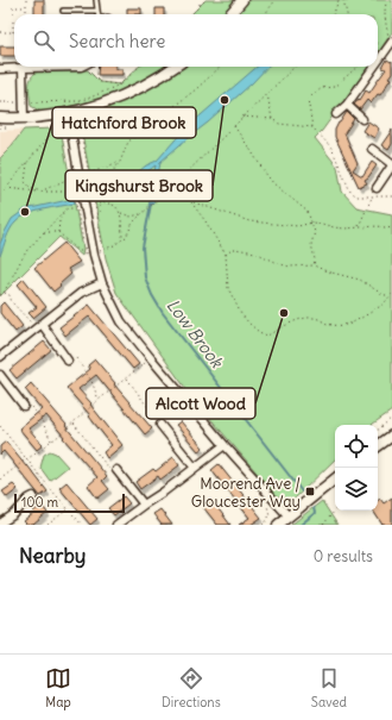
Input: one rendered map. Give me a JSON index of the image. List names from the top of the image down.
{
  "water": ["Low Brook"],
  "places": {
    "other": ["Kingshurst Brook", "Hatchford Brook", "Alcott Wood"],
    "transit": ["Moorend Ave / Gloucester Way"]
  },
  "scale_bar": "100 m",
  "page": {
    "search": "Search here",
    "scale": "100 m",
    "heading": ["Nearby", "0 results"],
    "nav": ["Map", "Directions", "Saved"]
  }
}
